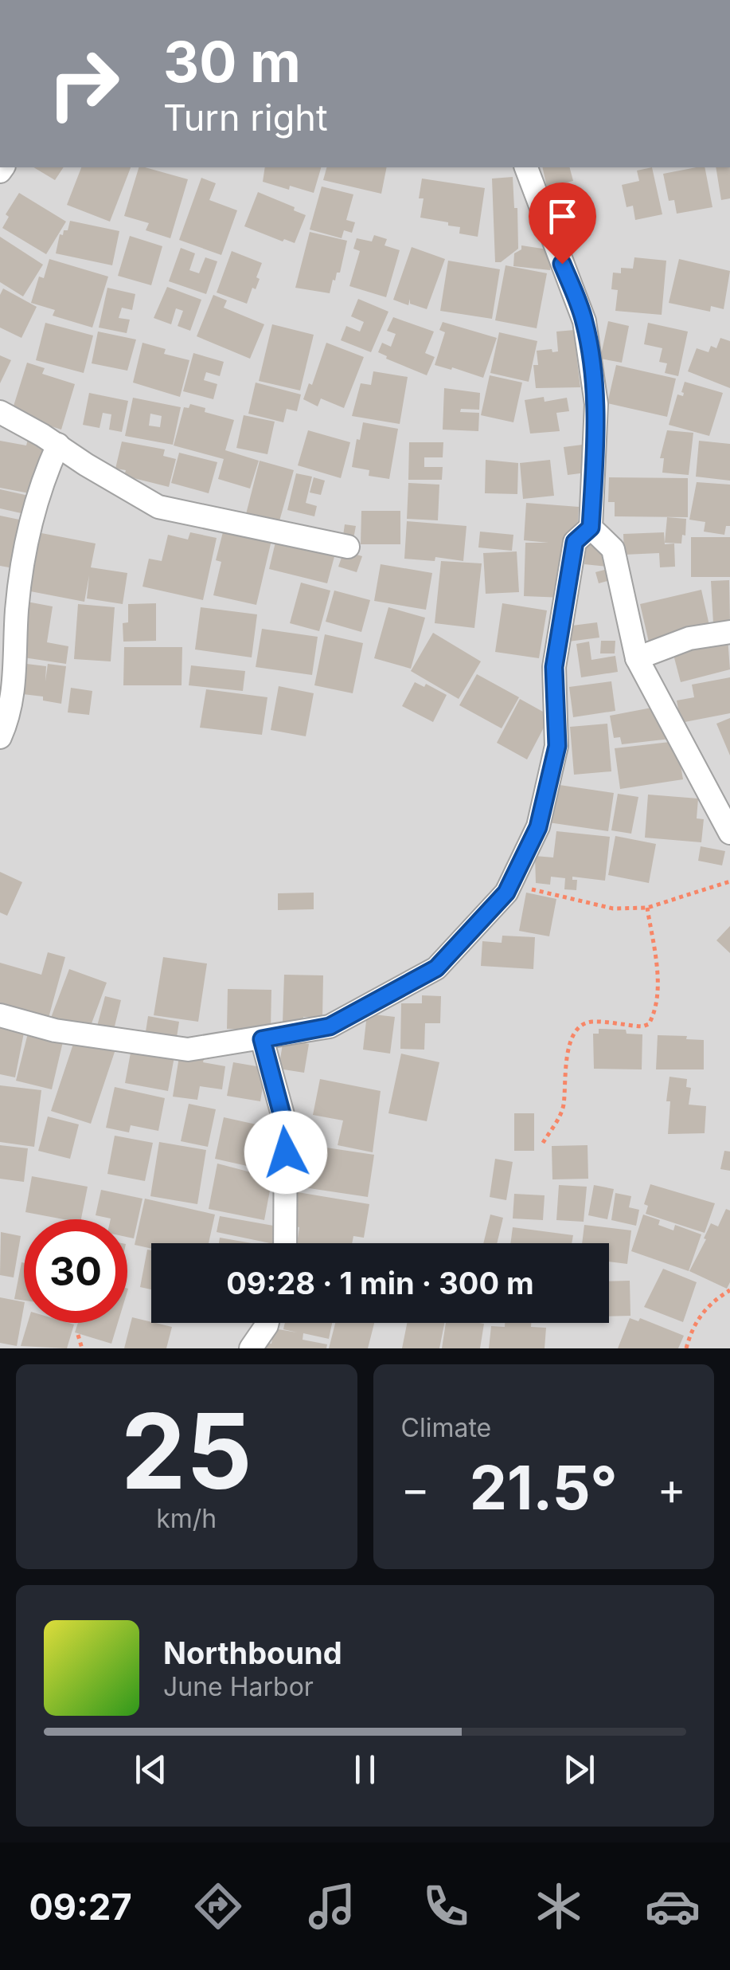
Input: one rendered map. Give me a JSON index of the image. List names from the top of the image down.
{
  "page": {
    "turn": ["30 m", "Turn right"],
    "limit": "30",
    "trip": "09:28 · 1 min · 300 m",
    "tile": [
      ["25", "km/h"],
      "Climate"
    ],
    "heat": ["−", "21.5°", "+"],
    "song": ["Northbound", "June Harbor"],
    "tabs": "09:27"
  }
}
